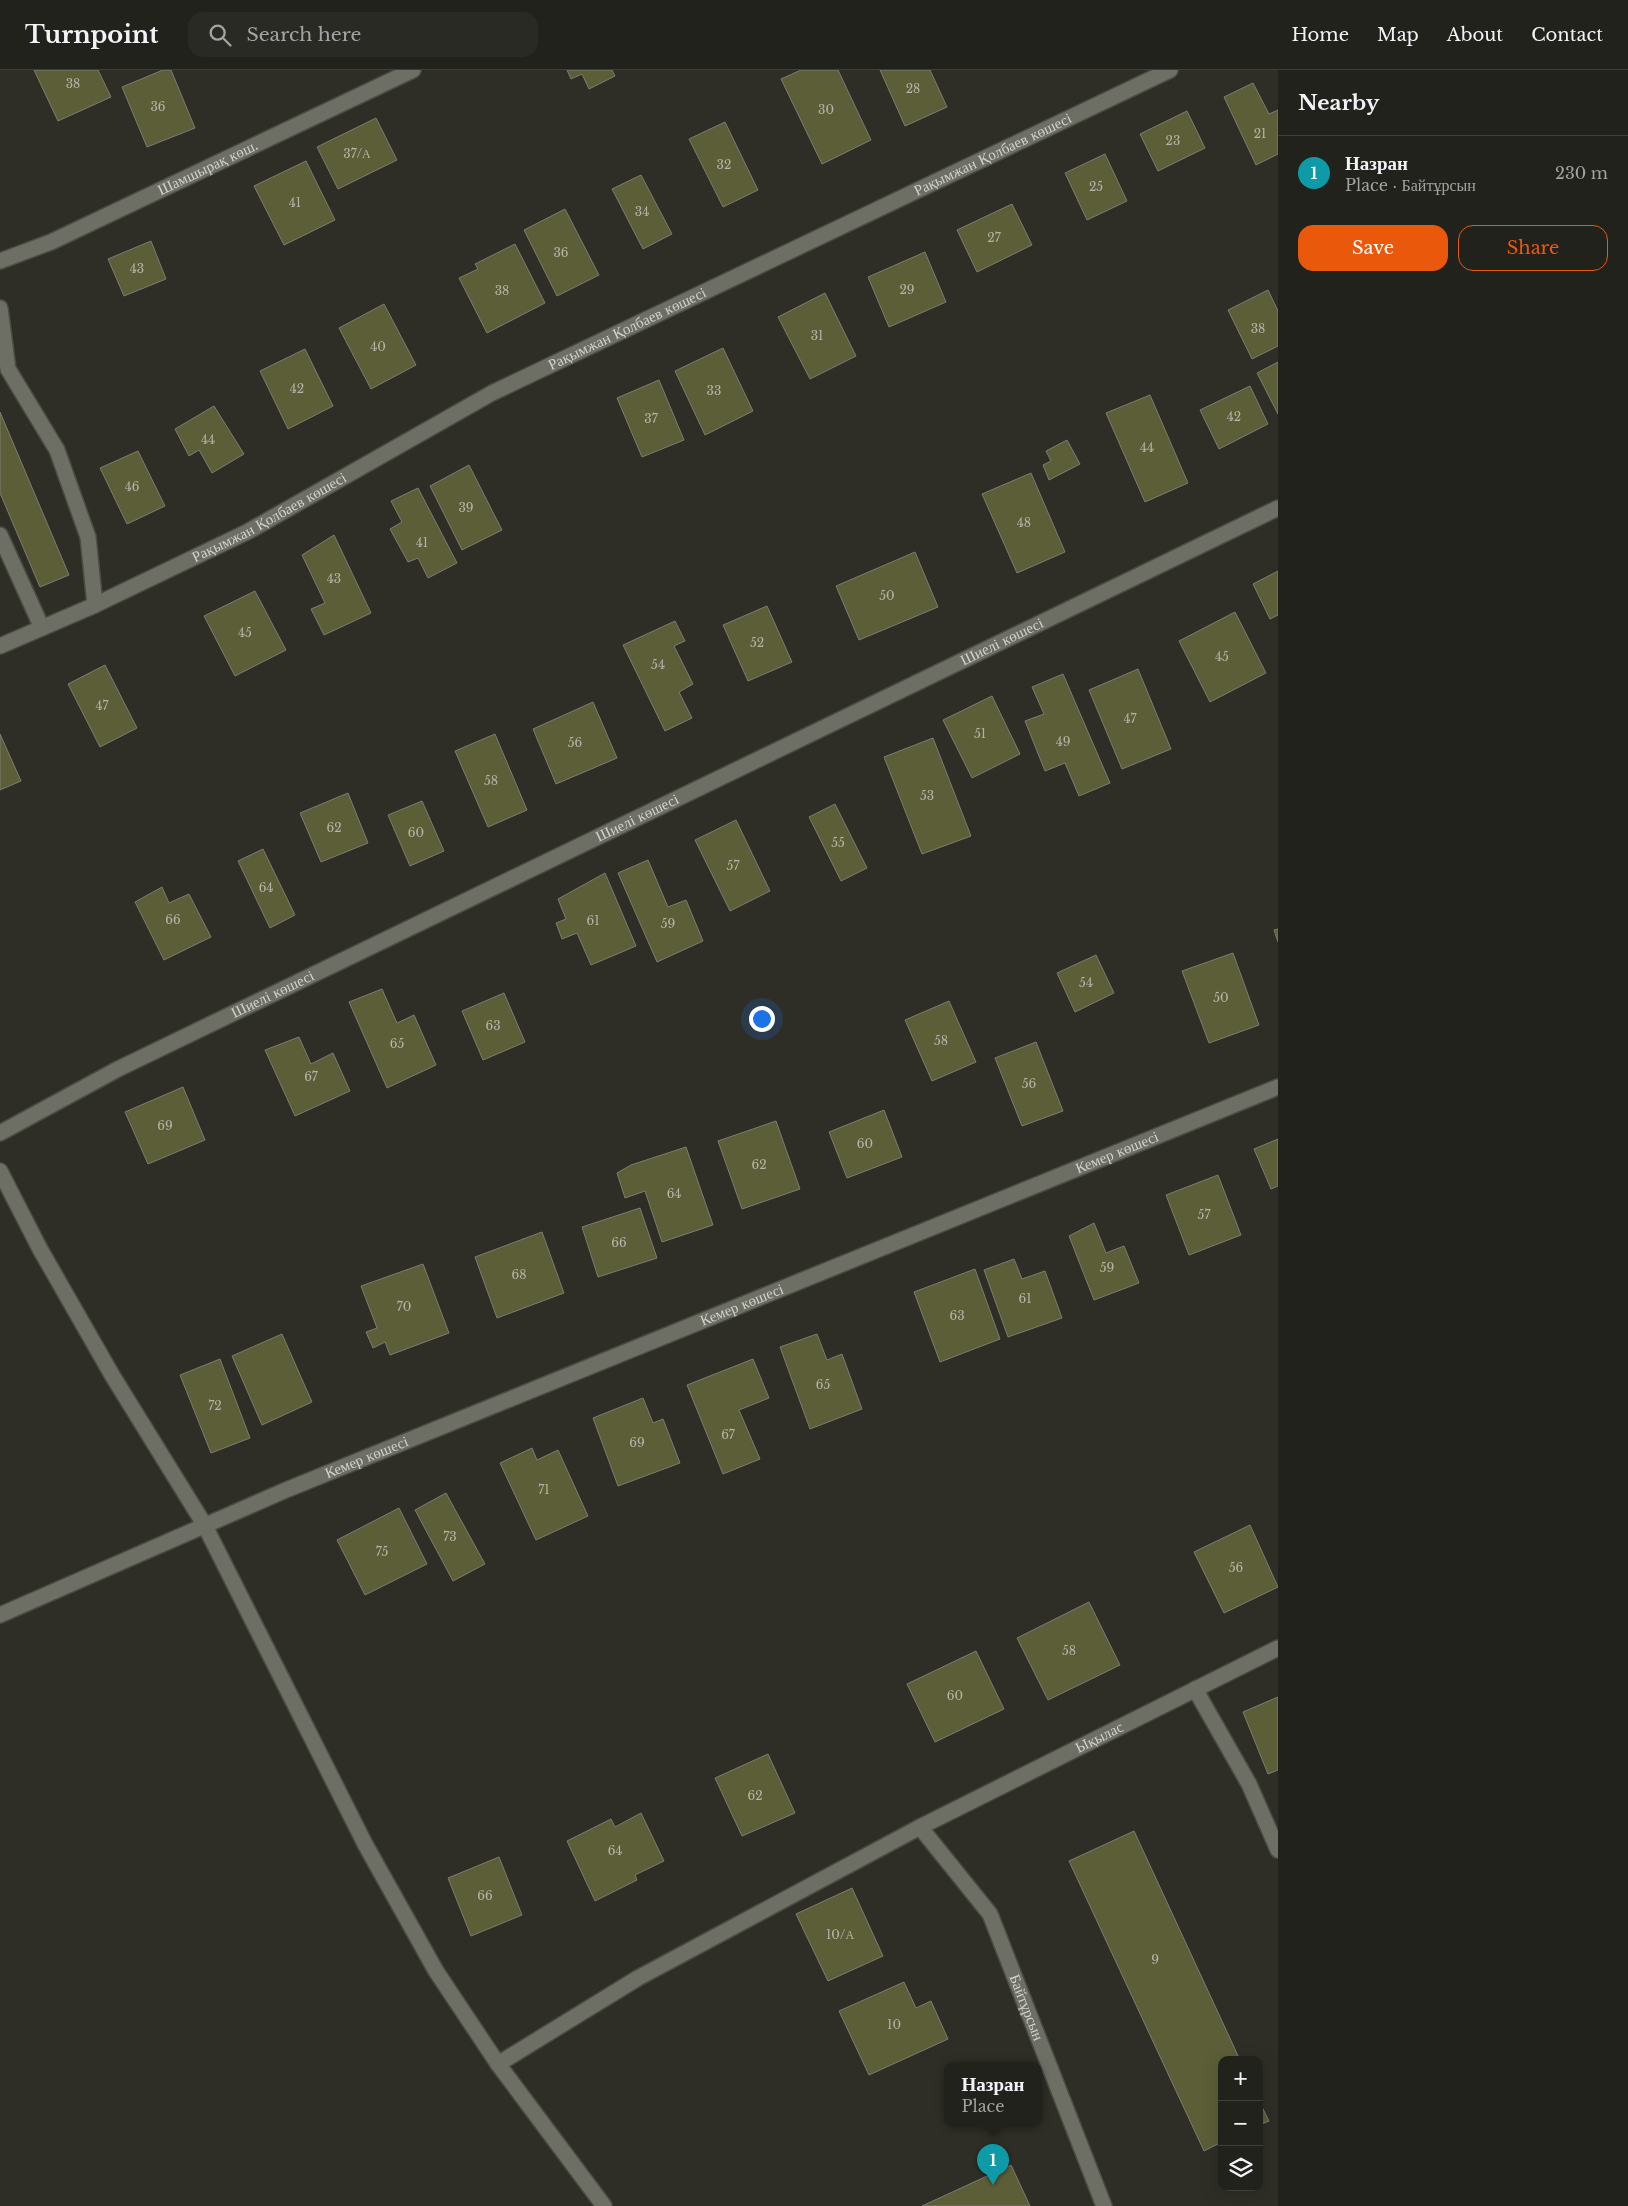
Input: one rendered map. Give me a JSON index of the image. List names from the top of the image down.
{
  "streets": {
    "street": [
      "Рақымжан Қолбаев көшесі",
      "Шамшырақ көш.",
      "Шиелі көшесі",
      "Кемер көшесі",
      "Ықылас",
      "Байтұрсын"
    ]
  },
  "crossings": [
    ["Ықылас", "Байтұрсын"]
  ],
  "house_numbers": [
    "38",
    "28",
    "36",
    "30",
    "21",
    "23",
    "37/А",
    "32",
    "25",
    "41",
    "34",
    "27",
    "36",
    "43",
    "29",
    "38",
    "38",
    "31",
    "40",
    "42",
    "33",
    "42",
    "37",
    "44",
    "44",
    "46",
    "39",
    "48",
    "41",
    "43",
    "50",
    "45",
    "52",
    "45",
    "54",
    "47",
    "47",
    "51",
    "49",
    "56",
    "58",
    "53",
    "62",
    "60",
    "55",
    "57",
    "64",
    "66",
    "61",
    "59",
    "54",
    "50",
    "63",
    "58",
    "65",
    "67",
    "56",
    "69",
    "60",
    "62",
    "64",
    "57",
    "66",
    "59",
    "68",
    "61",
    "70",
    "63",
    "65",
    "72",
    "67",
    "69",
    "71",
    "73",
    "75",
    "56",
    "58",
    "60",
    "62",
    "64",
    "66",
    "10/А",
    "9",
    "10"
  ],
  "page": {
    "header": "Turnpoint",
    "search": "Search here",
    "nav": [
      "Home",
      "Map",
      "About",
      "Contact"
    ],
    "heading": "Nearby",
    "list": [
      {
        "mark": "1",
        "name": "Назран",
        "note": "Place · Байтұрсын",
        "value": "230 m"
      }
    ],
    "buttons": ["Save", "Share"],
    "map_buttons": ["+", "−"],
    "popup": ["Назран", "Place"],
    "pins": "1"
  }
}
